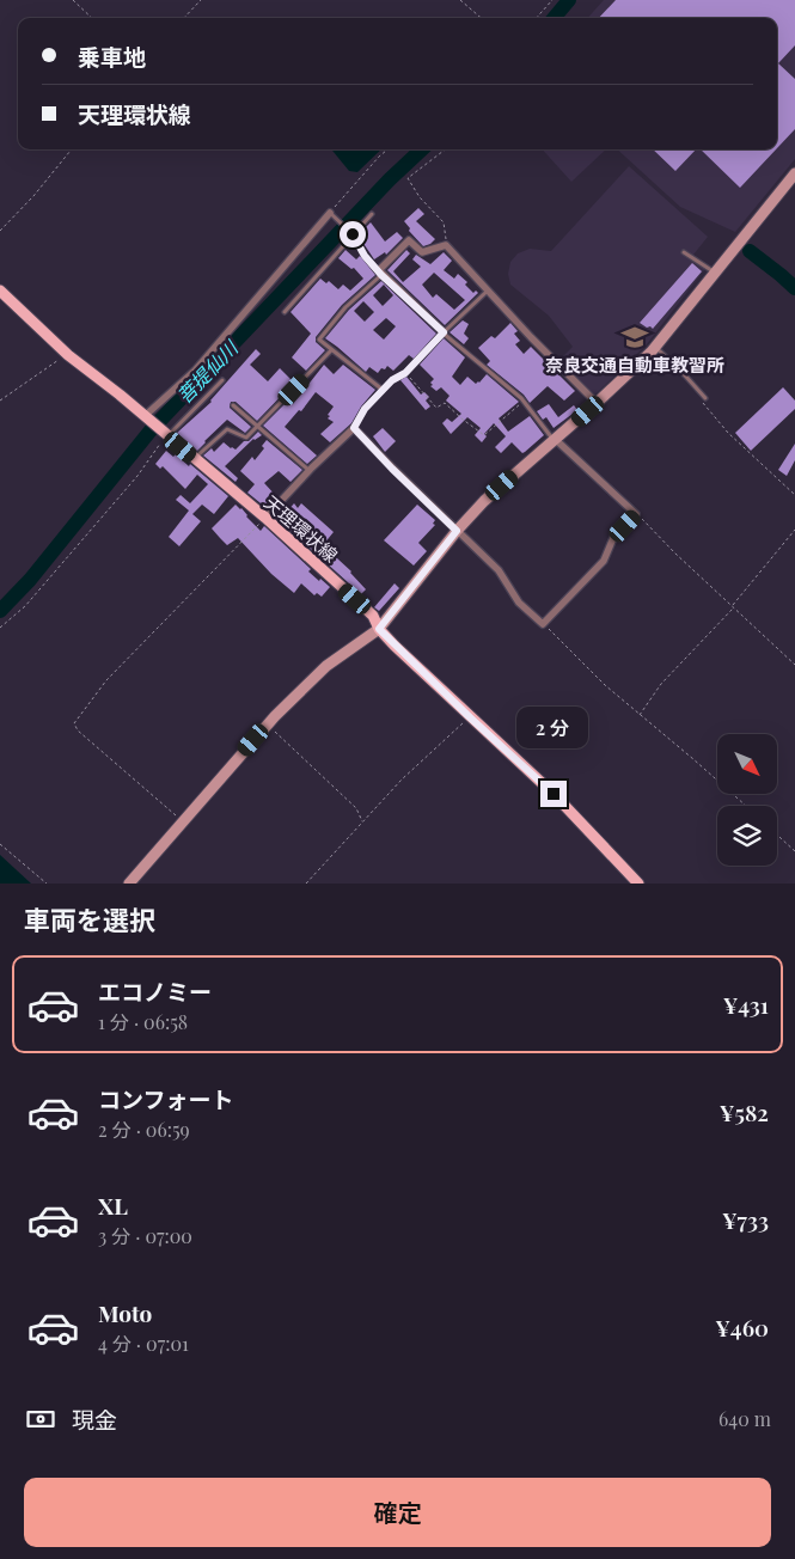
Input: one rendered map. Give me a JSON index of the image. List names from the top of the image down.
{
  "streets": {
    "main road": ["天理環状線"]
  },
  "water": ["菩提仙川"],
  "places": {
    "school or university": ["奈良交通自動車教習所"]
  },
  "north": "bottom right",
  "page": {
    "banner": ["乗車地", "天理環状線"],
    "bubble": "2 分",
    "heading": "車両を選択",
    "list": [
      {
        "name": "エコノミー",
        "note": "1 分 · 06:58",
        "value": "¥431"
      },
      {
        "name": "コンフォート",
        "note": "2 分 · 06:59",
        "value": "¥582"
      },
      {
        "name": "XL",
        "note": "3 分 · 07:00",
        "value": "¥733"
      },
      {
        "name": "Moto",
        "note": "4 分 · 07:01",
        "value": "¥460"
      }
    ],
    "pay": ["現金", "640 m"],
    "buttons": "確定"
  }
}
